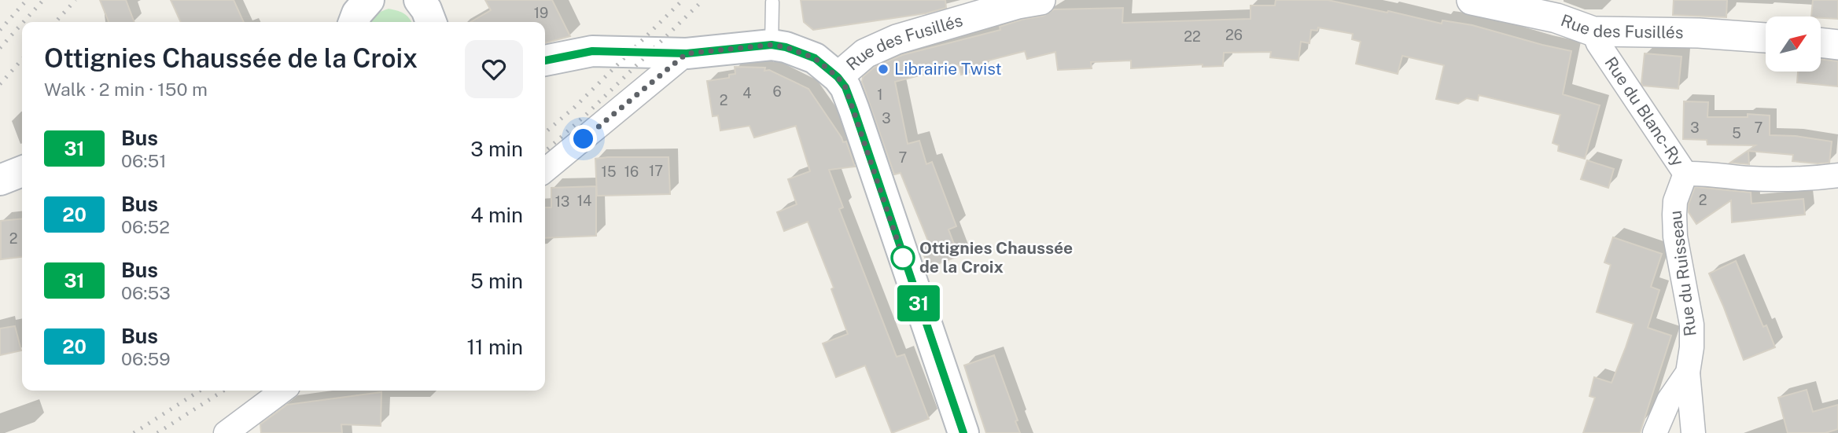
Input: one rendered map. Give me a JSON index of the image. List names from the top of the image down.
{
  "streets": {
    "street": ["Rue des Fusillés", "Rue du Blanc-Ry", "Rue du Ruisseau"]
  },
  "crossings": [
    ["Rue des Fusillés", "Rue du Blanc-Ry"],
    ["Rue du Blanc-Ry", "Rue du Ruisseau"]
  ],
  "places": ["Librairie Twist", "Ottignies Chaussée de la Croix"],
  "lines": ["bus line 31"],
  "house_numbers": [
    "19",
    "26",
    "22",
    "6",
    "4",
    "1",
    "2",
    "3",
    "3",
    "7",
    "5",
    "7",
    "17",
    "15",
    "16",
    "2",
    "14",
    "13",
    "2"
  ],
  "north": "top right",
  "page": {
    "on_map": "31",
    "heading": ["Ottignies Chaussée de la Croix", "Walk · 2 min · 150 m"],
    "list": [
      {
        "mark": "31",
        "name": "Bus",
        "note": "06:51",
        "value": "3 min"
      },
      {
        "mark": "20",
        "name": "Bus",
        "note": "06:52",
        "value": "4 min"
      },
      {
        "mark": "31",
        "name": "Bus",
        "note": "06:53",
        "value": "5 min"
      },
      {
        "mark": "20",
        "name": "Bus",
        "note": "06:59",
        "value": "11 min"
      }
    ]
  }
}
